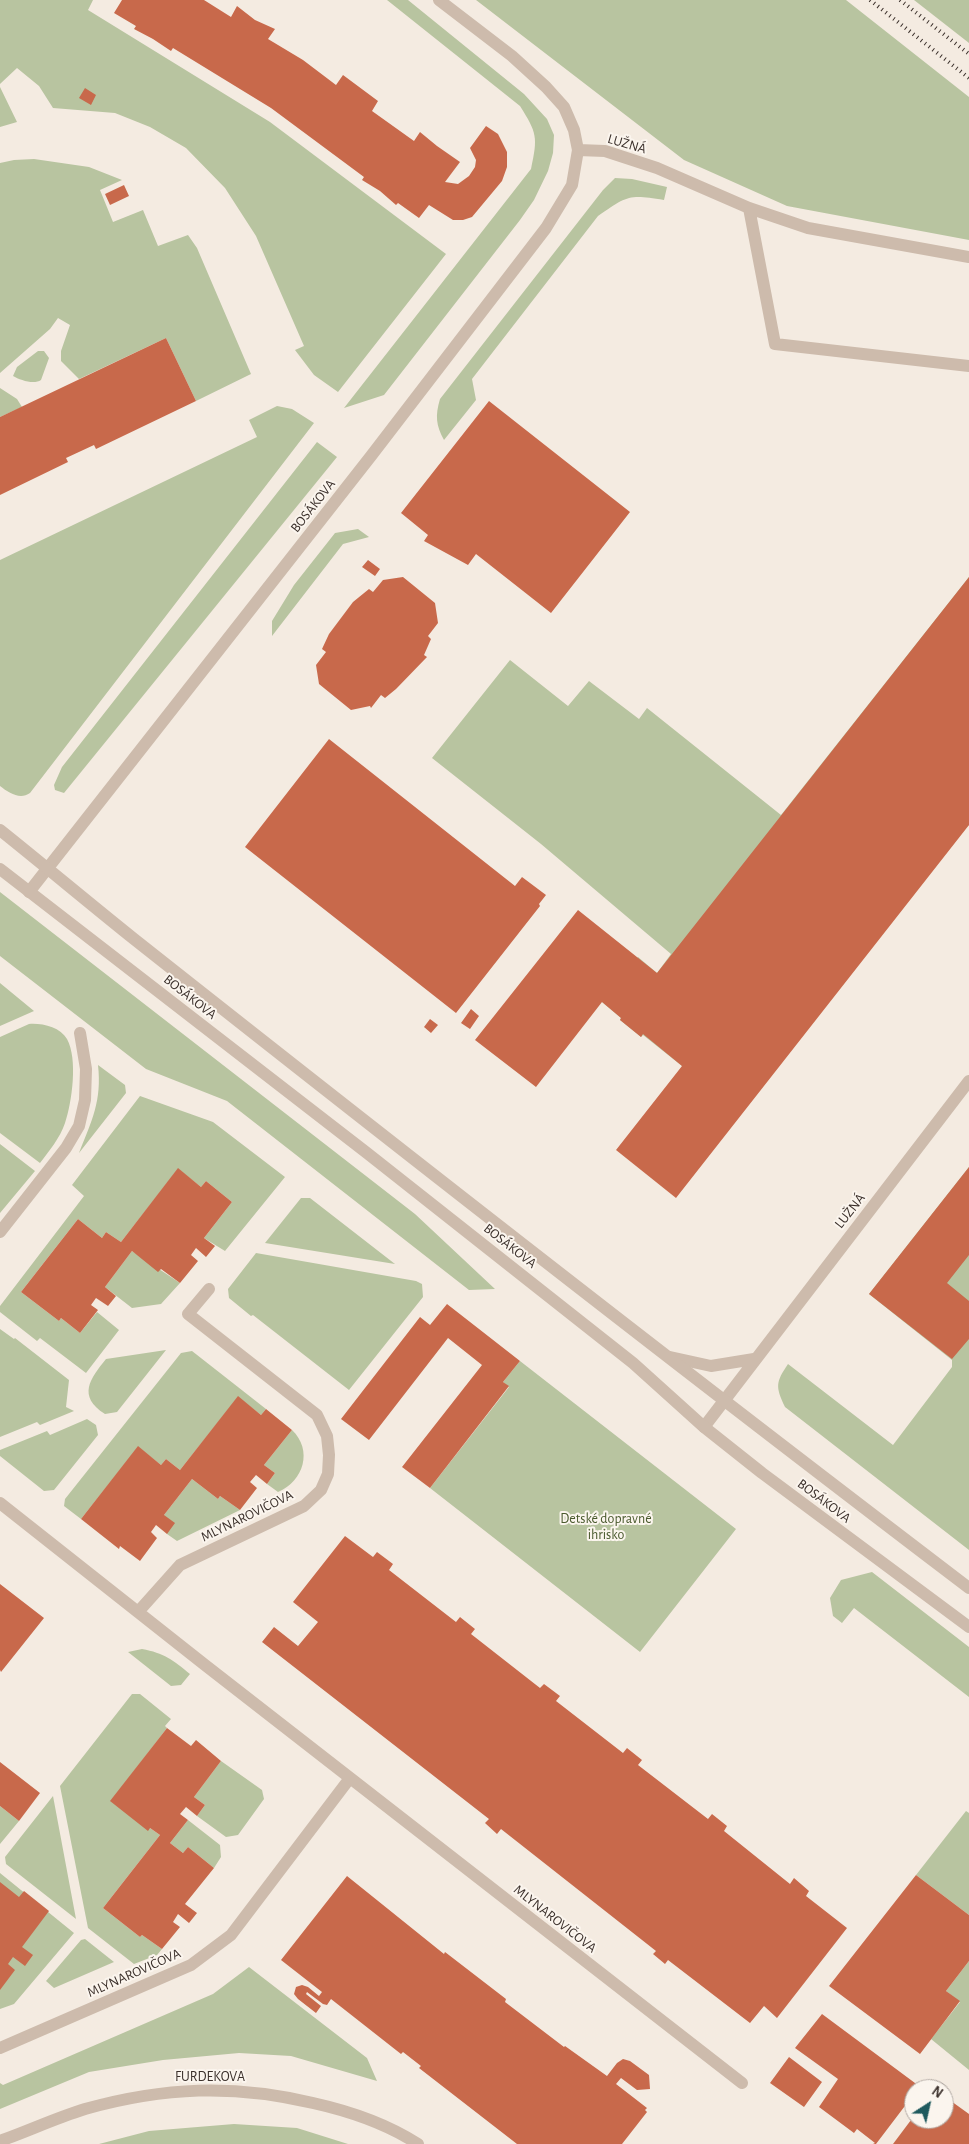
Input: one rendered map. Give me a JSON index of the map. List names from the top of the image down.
{
  "streets": {
    "street": [
      "LUŽNÁ",
      "BOSÁKOVA",
      "MLYNAROVIČOVA",
      "FURDEKOVA"
    ]
  },
  "crossings": [
    ["LUŽNÁ", "BOSÁKOVA"]
  ],
  "parks": ["Detské dopravné ihrisko"],
  "north": "top right"
}
